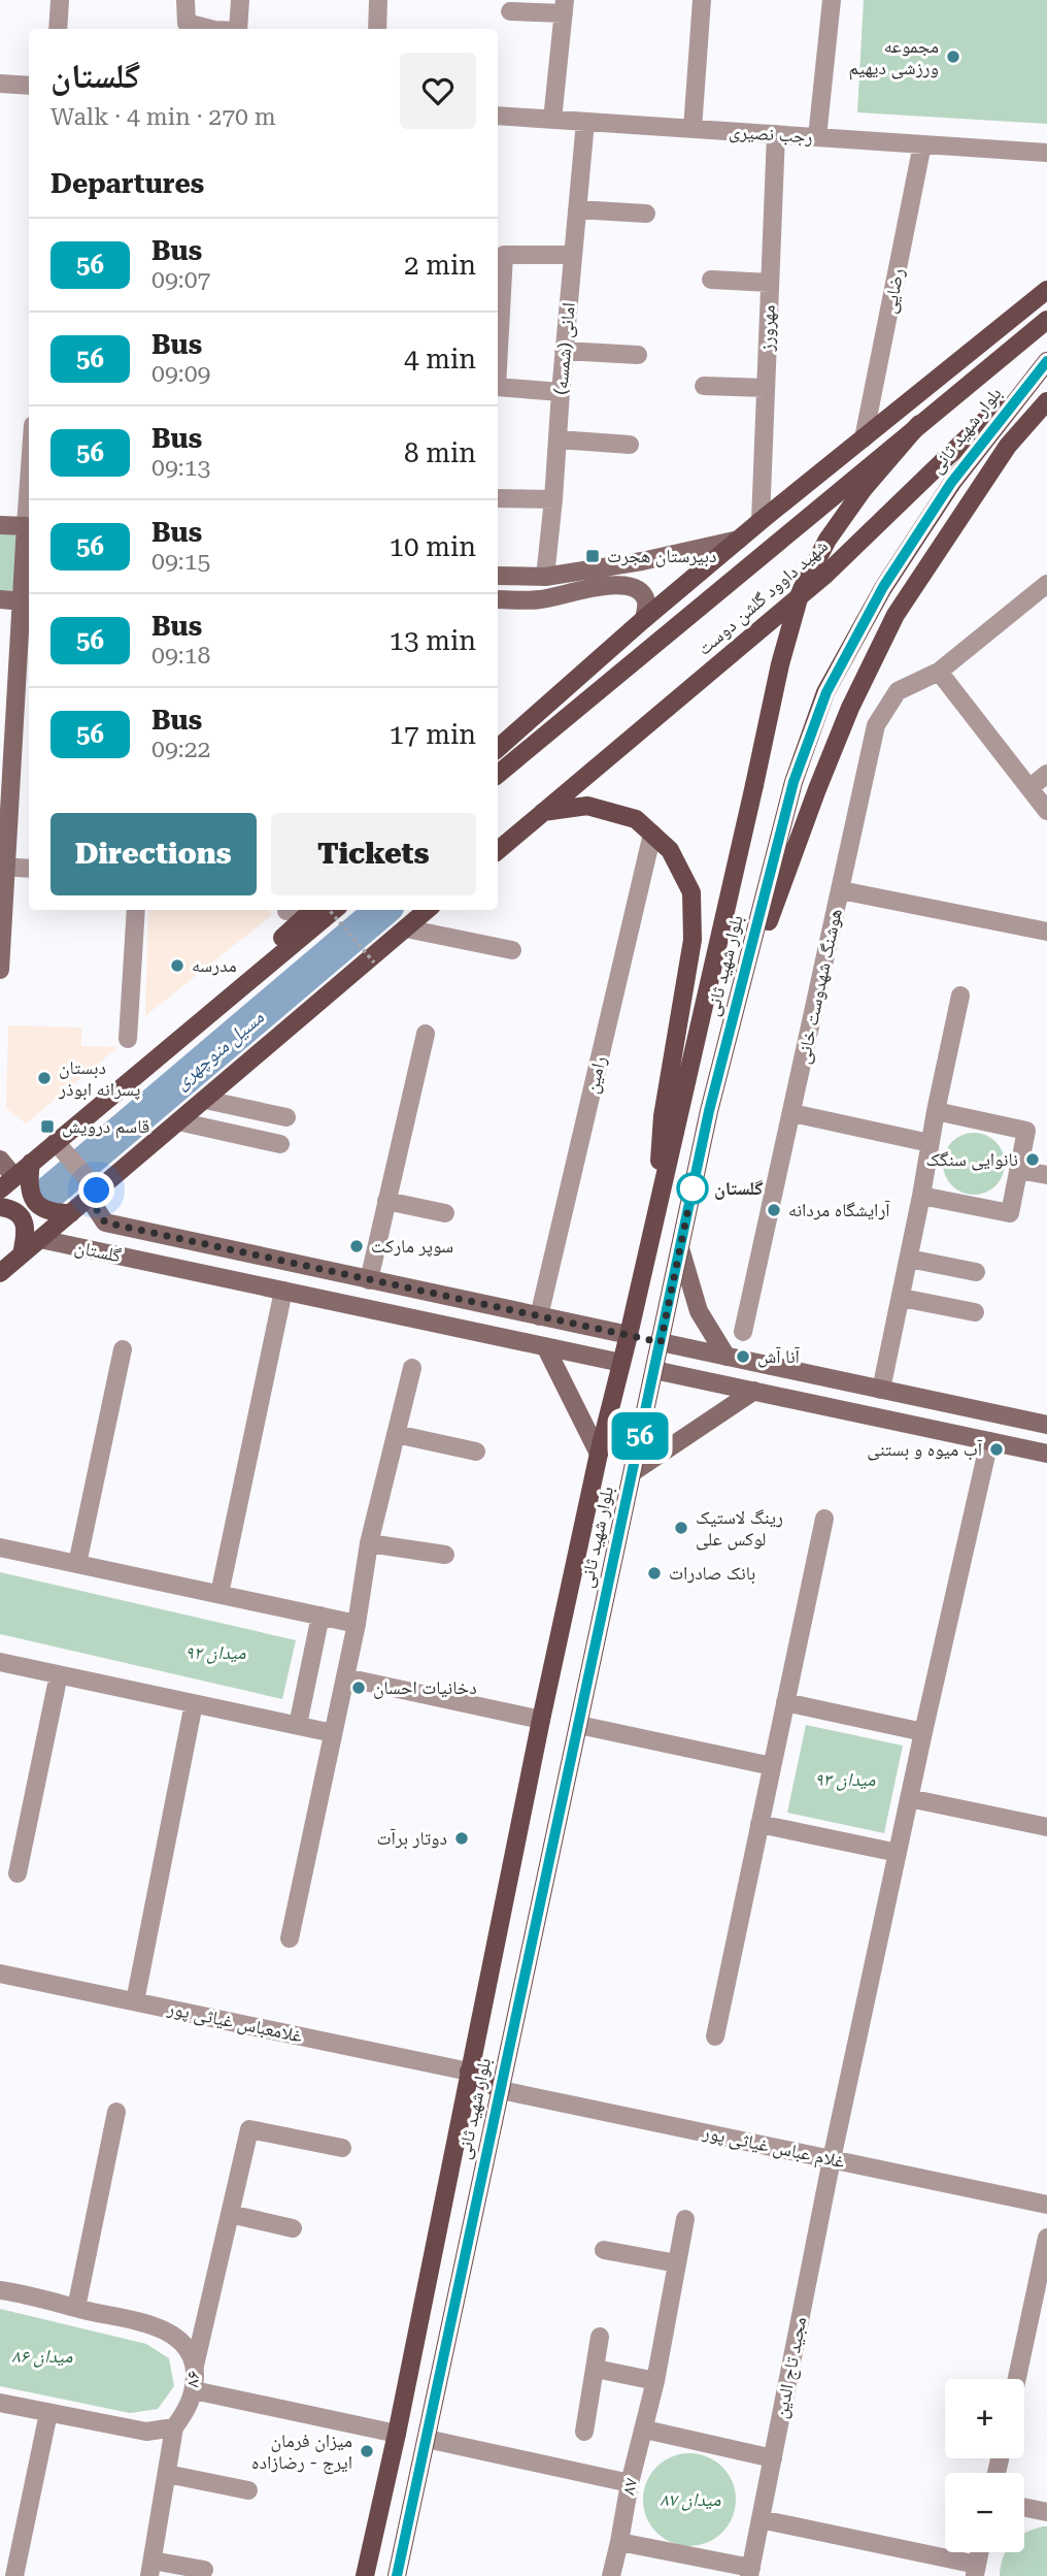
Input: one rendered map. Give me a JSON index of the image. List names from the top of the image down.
{
  "streets": {
    "main road": ["بلوار شهید ثانی", "شهید داوود گلشن دوست", "گلستان"],
    "street": [
      "رجب نصیری",
      "رضایی",
      "مهرورز",
      "امانی (شمسه)",
      "هوشنگ شهدوست خانی",
      "رامین",
      "غلامعباس غیاثی پور",
      "غلام عباس غیاثی ‌پور",
      "مجید تاج الدین",
      "۸۶",
      "۸۷"
    ]
  },
  "crossings": [
    ["رجب نصیری", "رضایی"],
    ["رجب نصیری", "مهرورز"],
    ["رجب نصیری", "امانی (شمسه)"],
    ["بلوار شهید ثانی", "شهید داوود گلشن دوست"],
    ["بلوار شهید ثانی", "گلستان"],
    ["بلوار شهید ثانی", "غلامعباس غیاثی پور"],
    ["بلوار شهید ثانی", "غلام عباس غیاثی ‌پور"],
    ["رامین", "گلستان"],
    ["غلام عباس غیاثی ‌پور", "مجید تاج الدین"]
  ],
  "water": ["مسیل منوچهری"],
  "parks": [
    "میدان ۹۲",
    "میدان ۹۳",
    "میدان ۸۶",
    "میدان ۸۷"
  ],
  "places": {
    "other": [
      "مجموعه ورزشی دیهیم",
      "مدرسه",
      "دبستان پسرانه ابوذر",
      "نانوایی سنگک",
      "گلستان",
      "آرایشگاه مردانه",
      "سوپر مارکت",
      "آنا آش",
      "آب میوه و بستنی",
      "رینگ لاستیک لوکس علی",
      "بانک صادرات",
      "دخانیات احسان",
      "دوتار برآت",
      "میزان فرمان ایرج - رضازاده"
    ],
    "transit": ["دبیرستان هجرت", "قاسم درویش"]
  },
  "lines": ["bus line 56"],
  "page": {
    "on_map": "56",
    "heading": [
      ["گلستان", "Walk · 4 min · 270 m"],
      "Departures"
    ],
    "list": [
      {
        "mark": "56",
        "name": "Bus",
        "note": "09:07",
        "value": "2 min"
      },
      {
        "mark": "56",
        "name": "Bus",
        "note": "09:09",
        "value": "4 min"
      },
      {
        "mark": "56",
        "name": "Bus",
        "note": "09:13",
        "value": "8 min"
      },
      {
        "mark": "56",
        "name": "Bus",
        "note": "09:15",
        "value": "10 min"
      },
      {
        "mark": "56",
        "name": "Bus",
        "note": "09:18",
        "value": "13 min"
      },
      {
        "mark": "56",
        "name": "Bus",
        "note": "09:22",
        "value": "17 min"
      }
    ],
    "buttons": ["Directions", "Tickets"],
    "map_buttons": ["+", "−"]
  }
}
